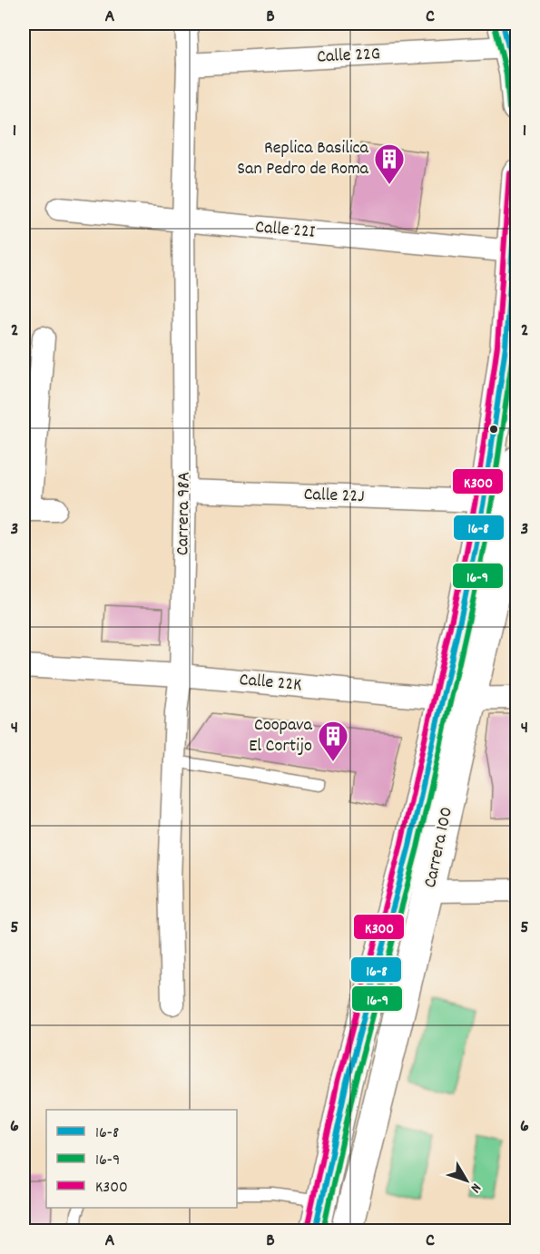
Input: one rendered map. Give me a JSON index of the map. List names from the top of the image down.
{
  "streets": {
    "main road": ["Carrera 100"],
    "street": [
      "Calle 22G",
      "Calle 22I",
      "Calle 22J",
      "Carrera 98A",
      "Calle 22K"
    ]
  },
  "crossings": [
    ["Calle 22G", "Carrera 98A"],
    ["Calle 22I", "Carrera 98A"],
    ["Calle 22I", "Carrera 100"],
    ["Calle 22J", "Carrera 98A"],
    ["Calle 22J", "Carrera 100"],
    ["Carrera 98A", "Calle 22K"],
    ["Calle 22K", "Carrera 100"]
  ],
  "places": {
    "building": ["Replica Basilica San Pedro de Roma", "Coopava El Cortijo"]
  },
  "lines": ["transit line 16-8", "transit line 16-9", "transit line K300"],
  "legend": ["16-8", "16-9", "K300"],
  "north": "bottom right",
  "grid": {
    "columns": ["A", "B", "C"],
    "rows": [
      "1",
      "2",
      "3",
      "4",
      "5",
      "6"
    ]
  }
}
